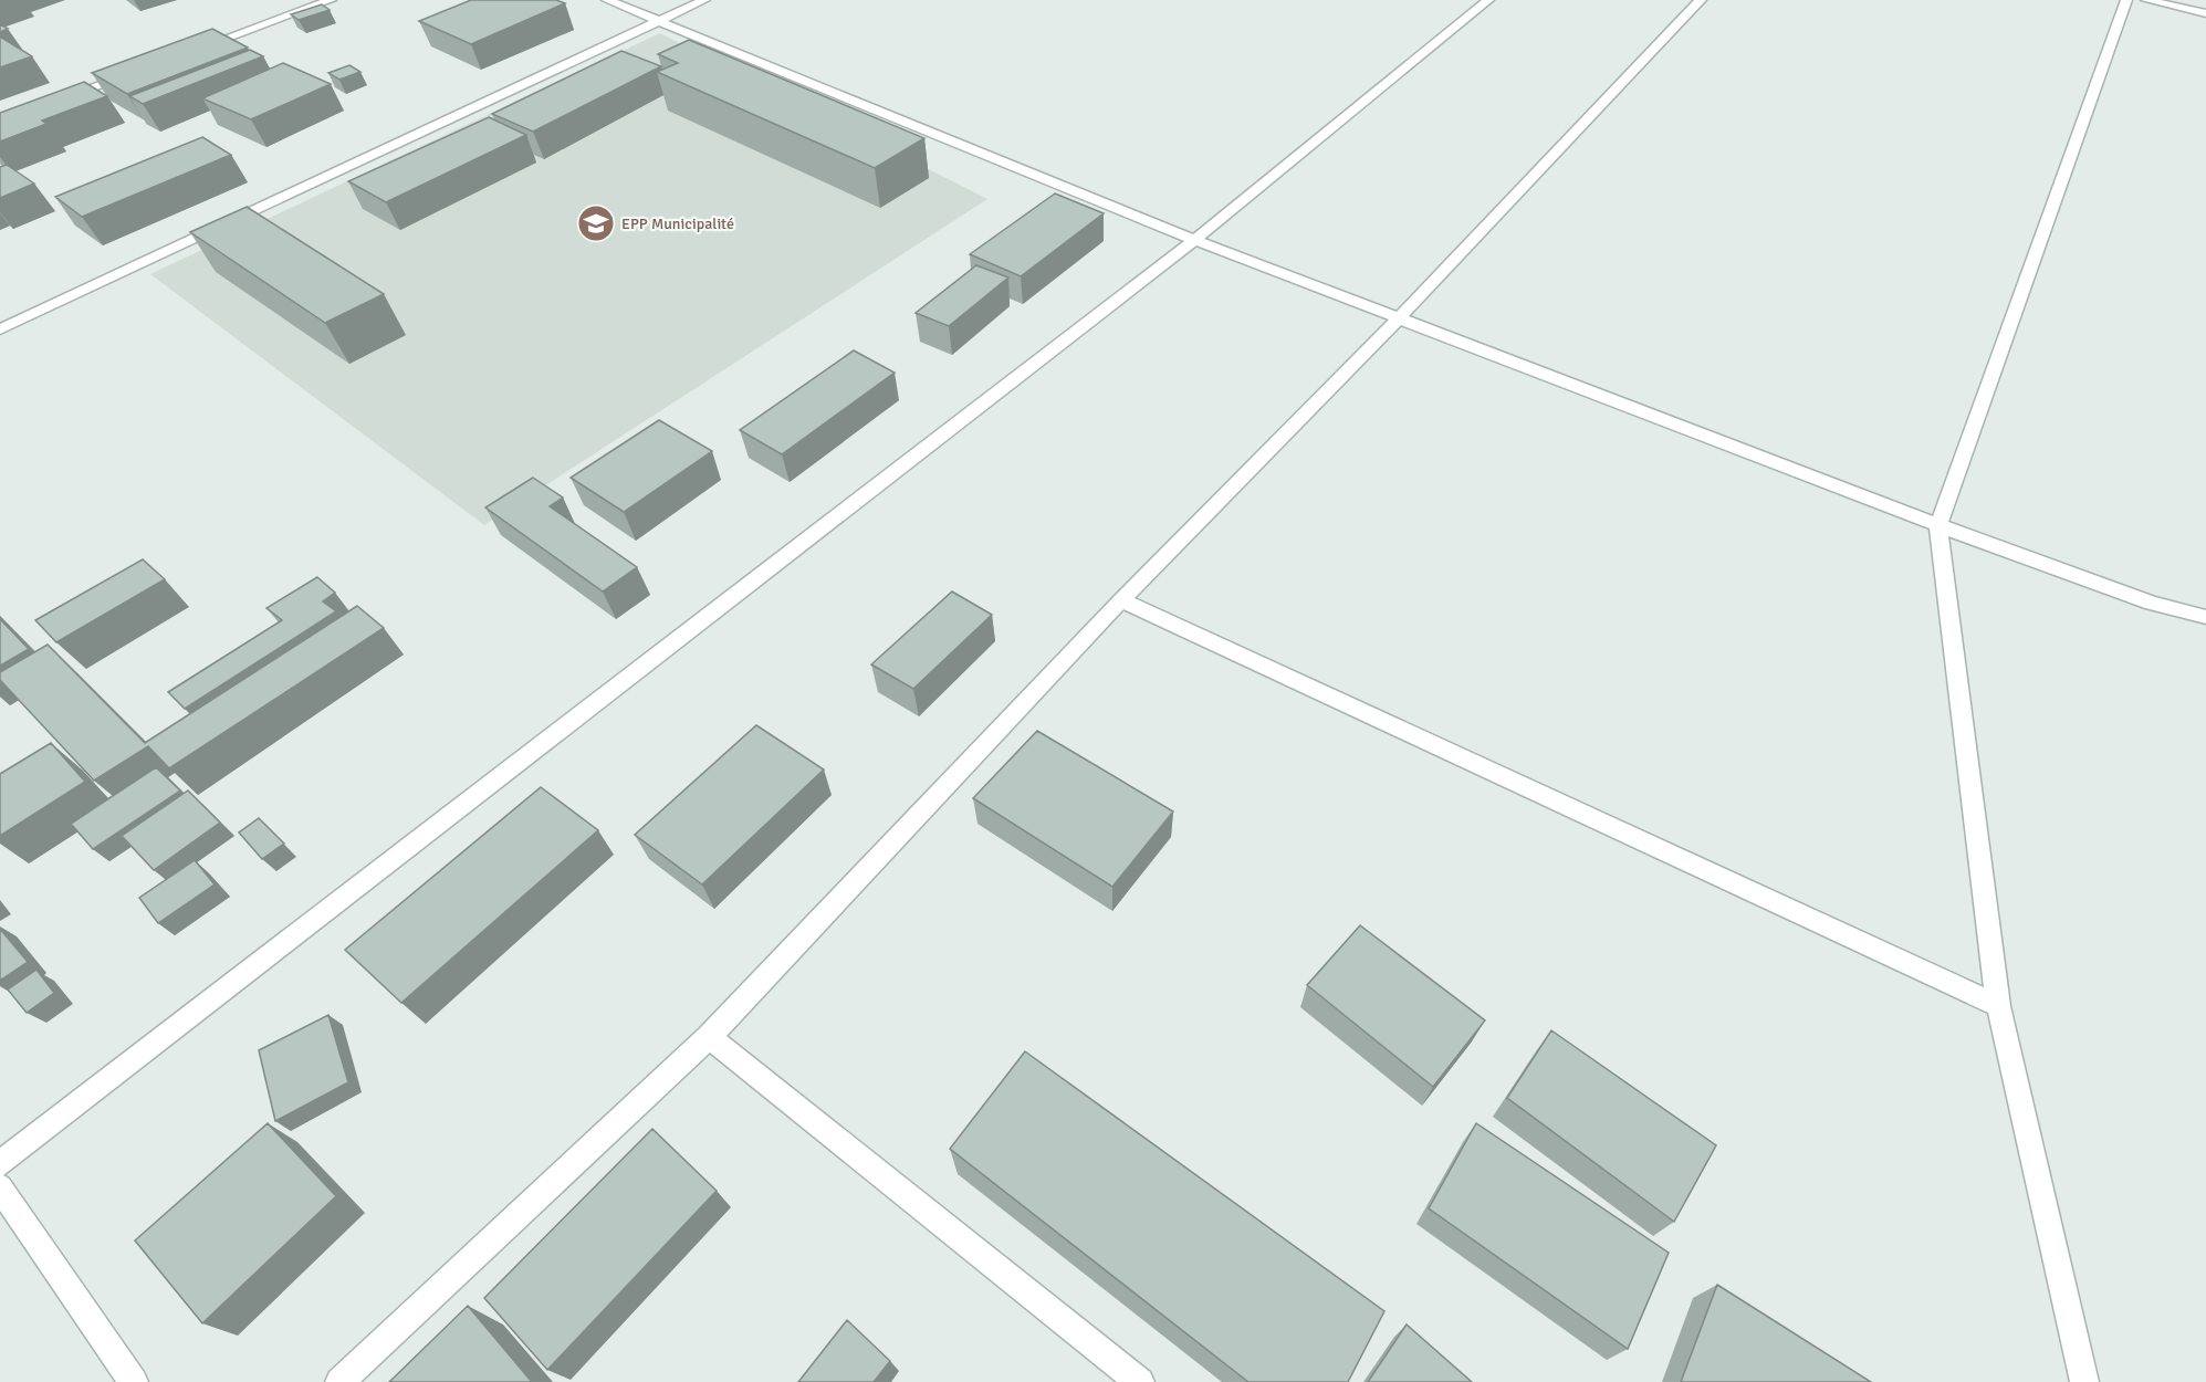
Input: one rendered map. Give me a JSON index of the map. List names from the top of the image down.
{
  "places": {
    "school or university": ["EPP Municipalité"]
  }
}
